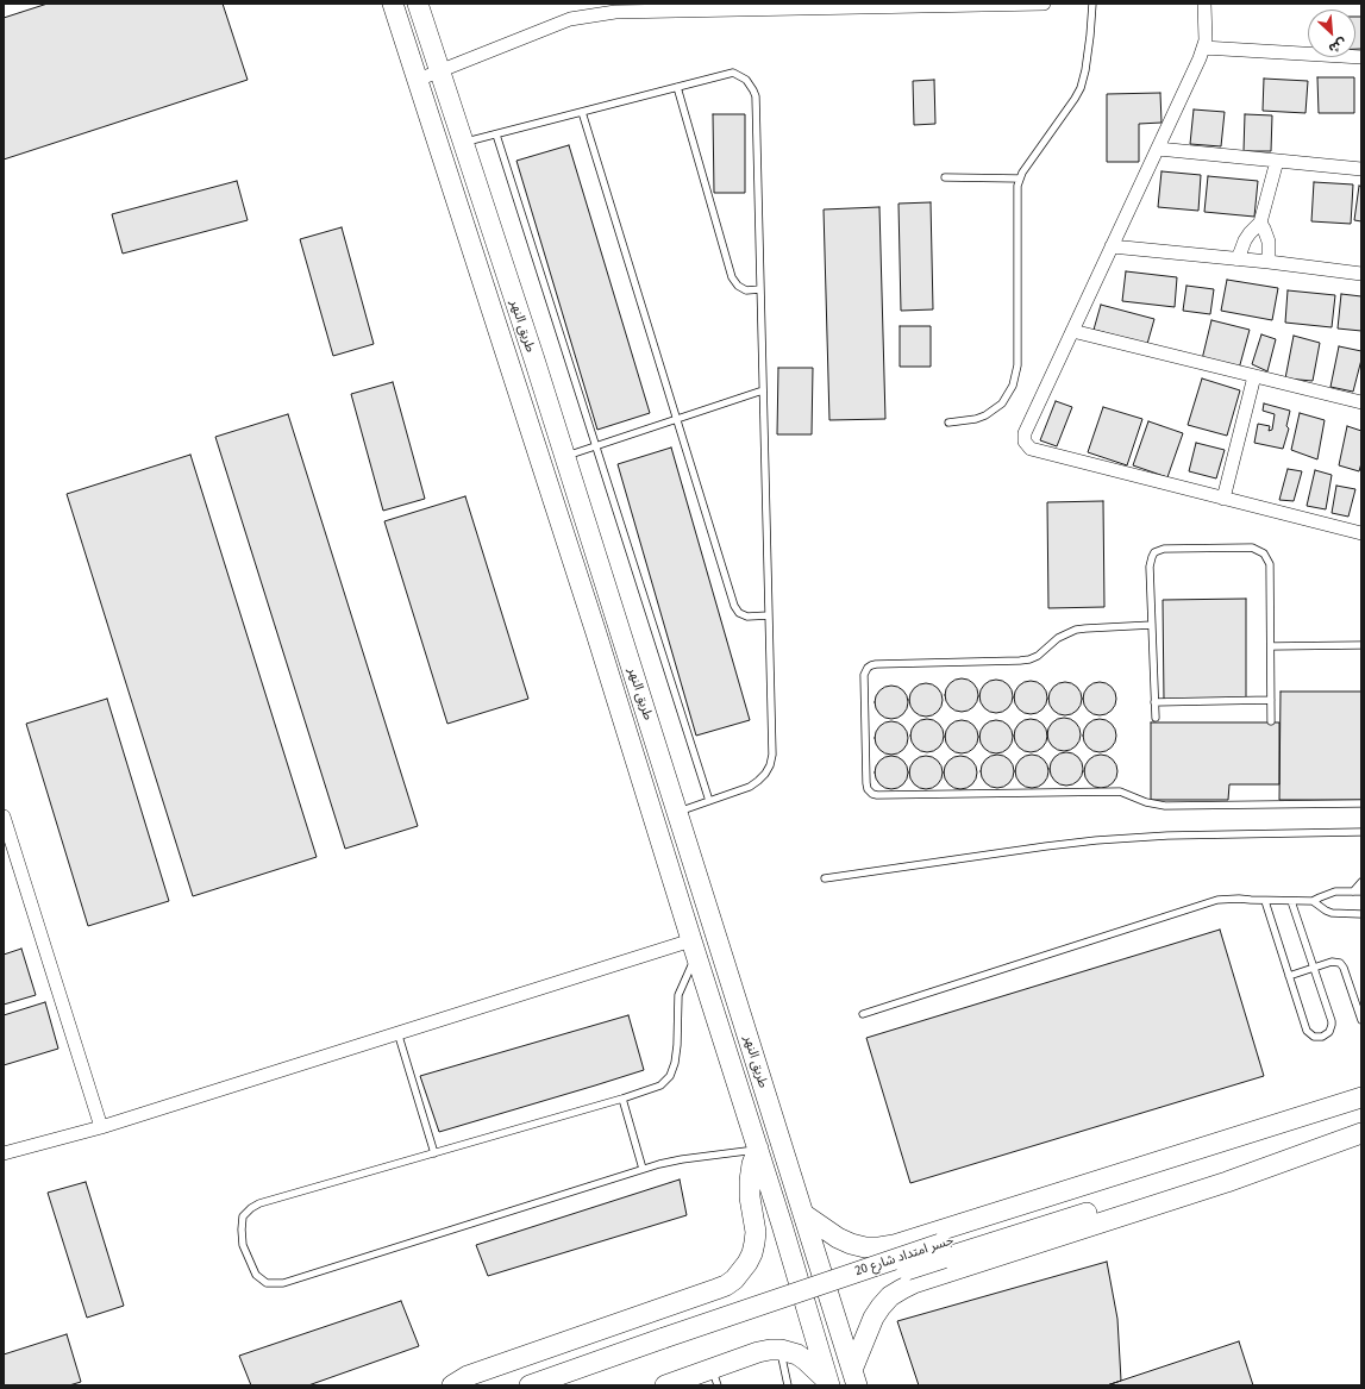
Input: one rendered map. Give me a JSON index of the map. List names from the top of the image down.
{
  "streets": {
    "main road": ["طريق النهر", "جسر امتداد شارع 20"]
  },
  "north": "bottom right"
}
